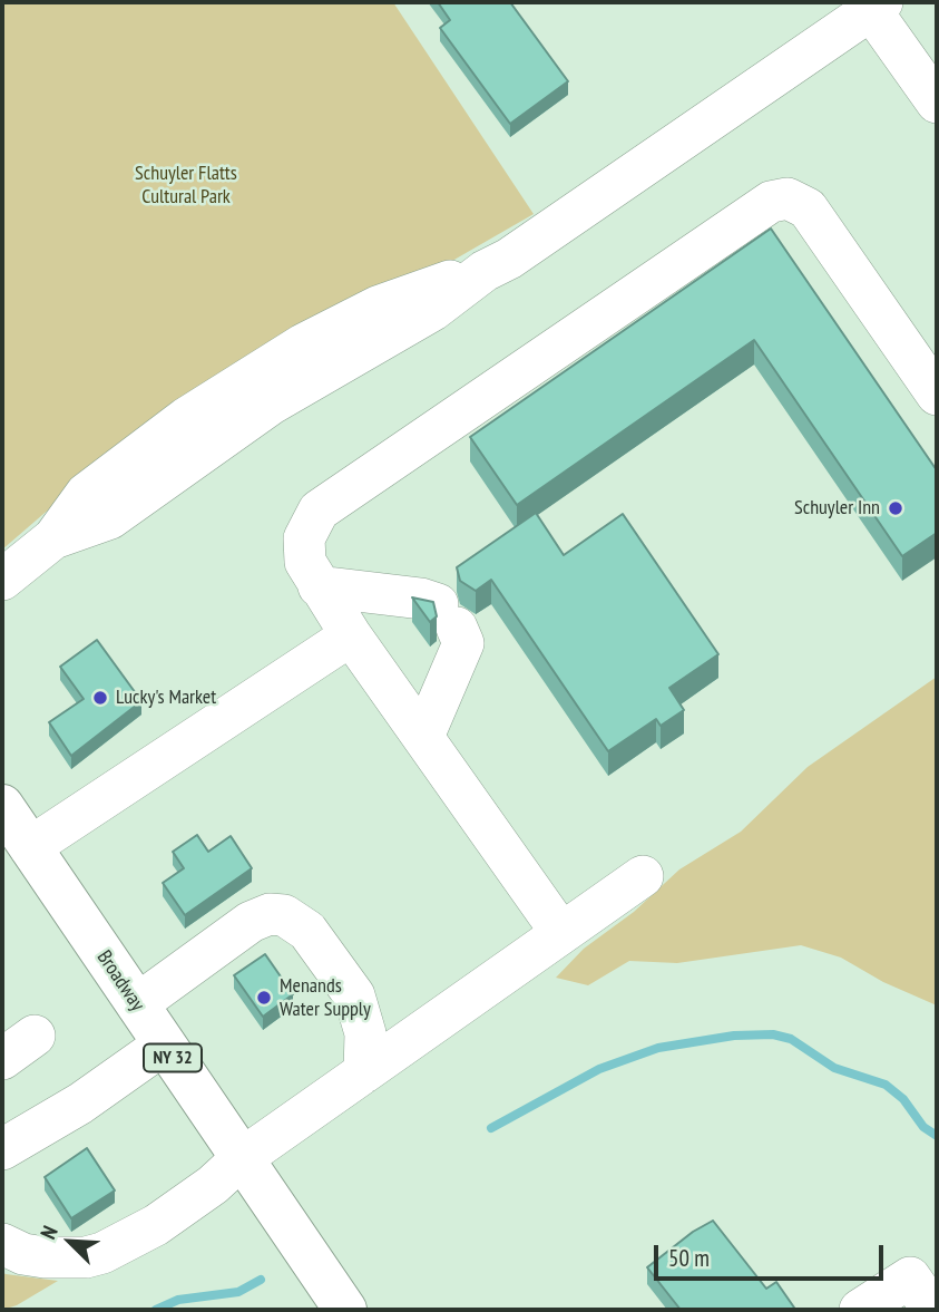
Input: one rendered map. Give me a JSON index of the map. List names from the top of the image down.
{
  "streets": {
    "main road": ["Broadway", "NY 32"]
  },
  "parks": ["Schuyler Flatts Cultural Park"],
  "places": ["Schuyler Inn", "Lucky's Market", "Menands Water Supply"],
  "scale_bar": "50 m",
  "north": "top left"
}
